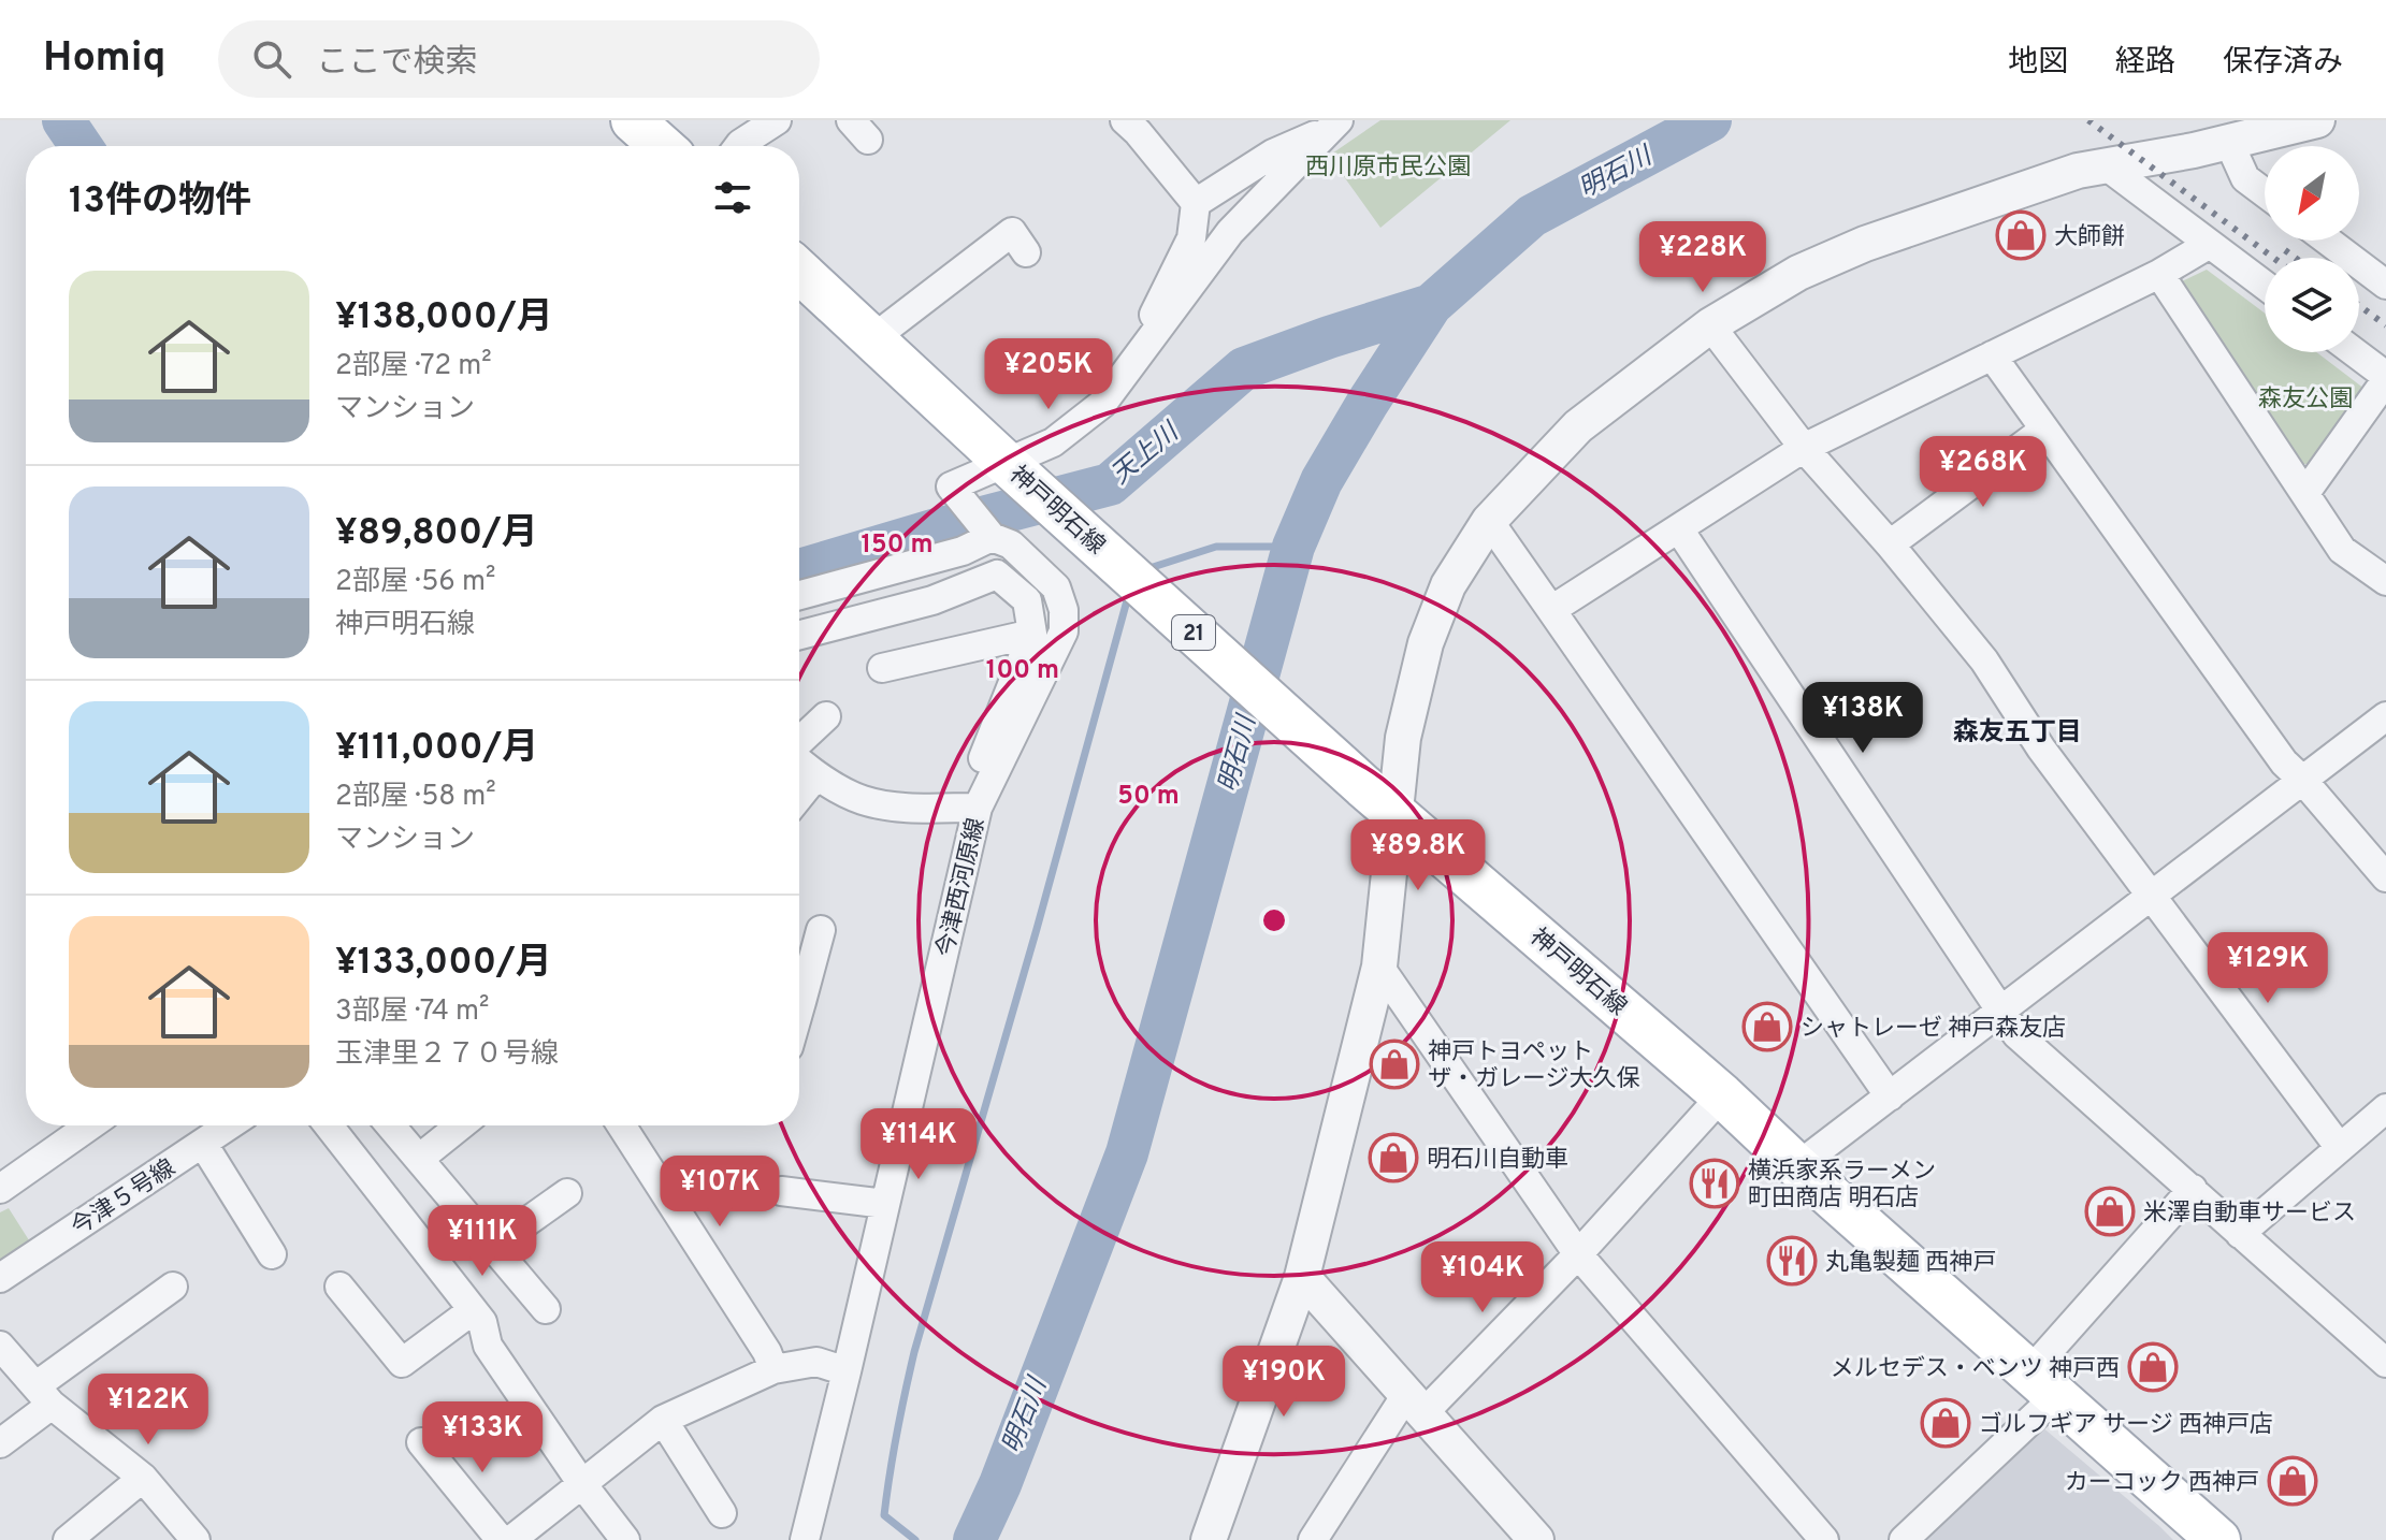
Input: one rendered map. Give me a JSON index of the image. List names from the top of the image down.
{
  "streets": {
    "main road": ["神戸明石線", "21"],
    "street": ["今津西河原線", "今津５号線"]
  },
  "crossings": [
    ["神戸明石線", "今津西河原線"]
  ],
  "districts": ["森友五丁目"],
  "water": ["明石川", "天上川"],
  "parks": ["西川原市民公園", "森友公園"],
  "places": {
    "shop": [
      "大師餅",
      "シャトレーゼ 神戸森友店",
      "神戸トヨペット ザ・ガレージ大久保",
      "明石川自動車",
      "米澤自動車サービス",
      "メルセデス・ベンツ 神戸西",
      "ゴルフギア サージ 西神戸店",
      "カーコック 西神戸"
    ],
    "restaurant": ["横浜家系ラーメン 町田商店 明石店", "丸亀製麺 西神戸"]
  },
  "north": "bottom left",
  "page": {
    "header": "Homiq",
    "search": "ここで検索",
    "nav": ["地図", "経路", "保存済み"],
    "heading": "13件の物件",
    "price": [
      "¥228K",
      "¥205K",
      "¥268K",
      "¥138K",
      "¥89.8K",
      "¥129K",
      "¥114K",
      "¥107K",
      "¥111K",
      "¥104K",
      "¥190K",
      "¥122K",
      "¥133K"
    ],
    "list": [
      {
        "name": "¥138,000/月",
        "note": "2部屋 · 72 m² · マンション"
      },
      {
        "name": "¥89,800/月",
        "note": "2部屋 · 56 m² · 神戸明石線"
      },
      {
        "name": "¥111,000/月",
        "note": "2部屋 · 58 m² · マンション"
      },
      {
        "name": "¥133,000/月",
        "note": "3部屋 · 74 m² · 玉津里２７０号線"
      }
    ]
  },
  "rings": ["150 m", "100 m", "50 m"]
}
